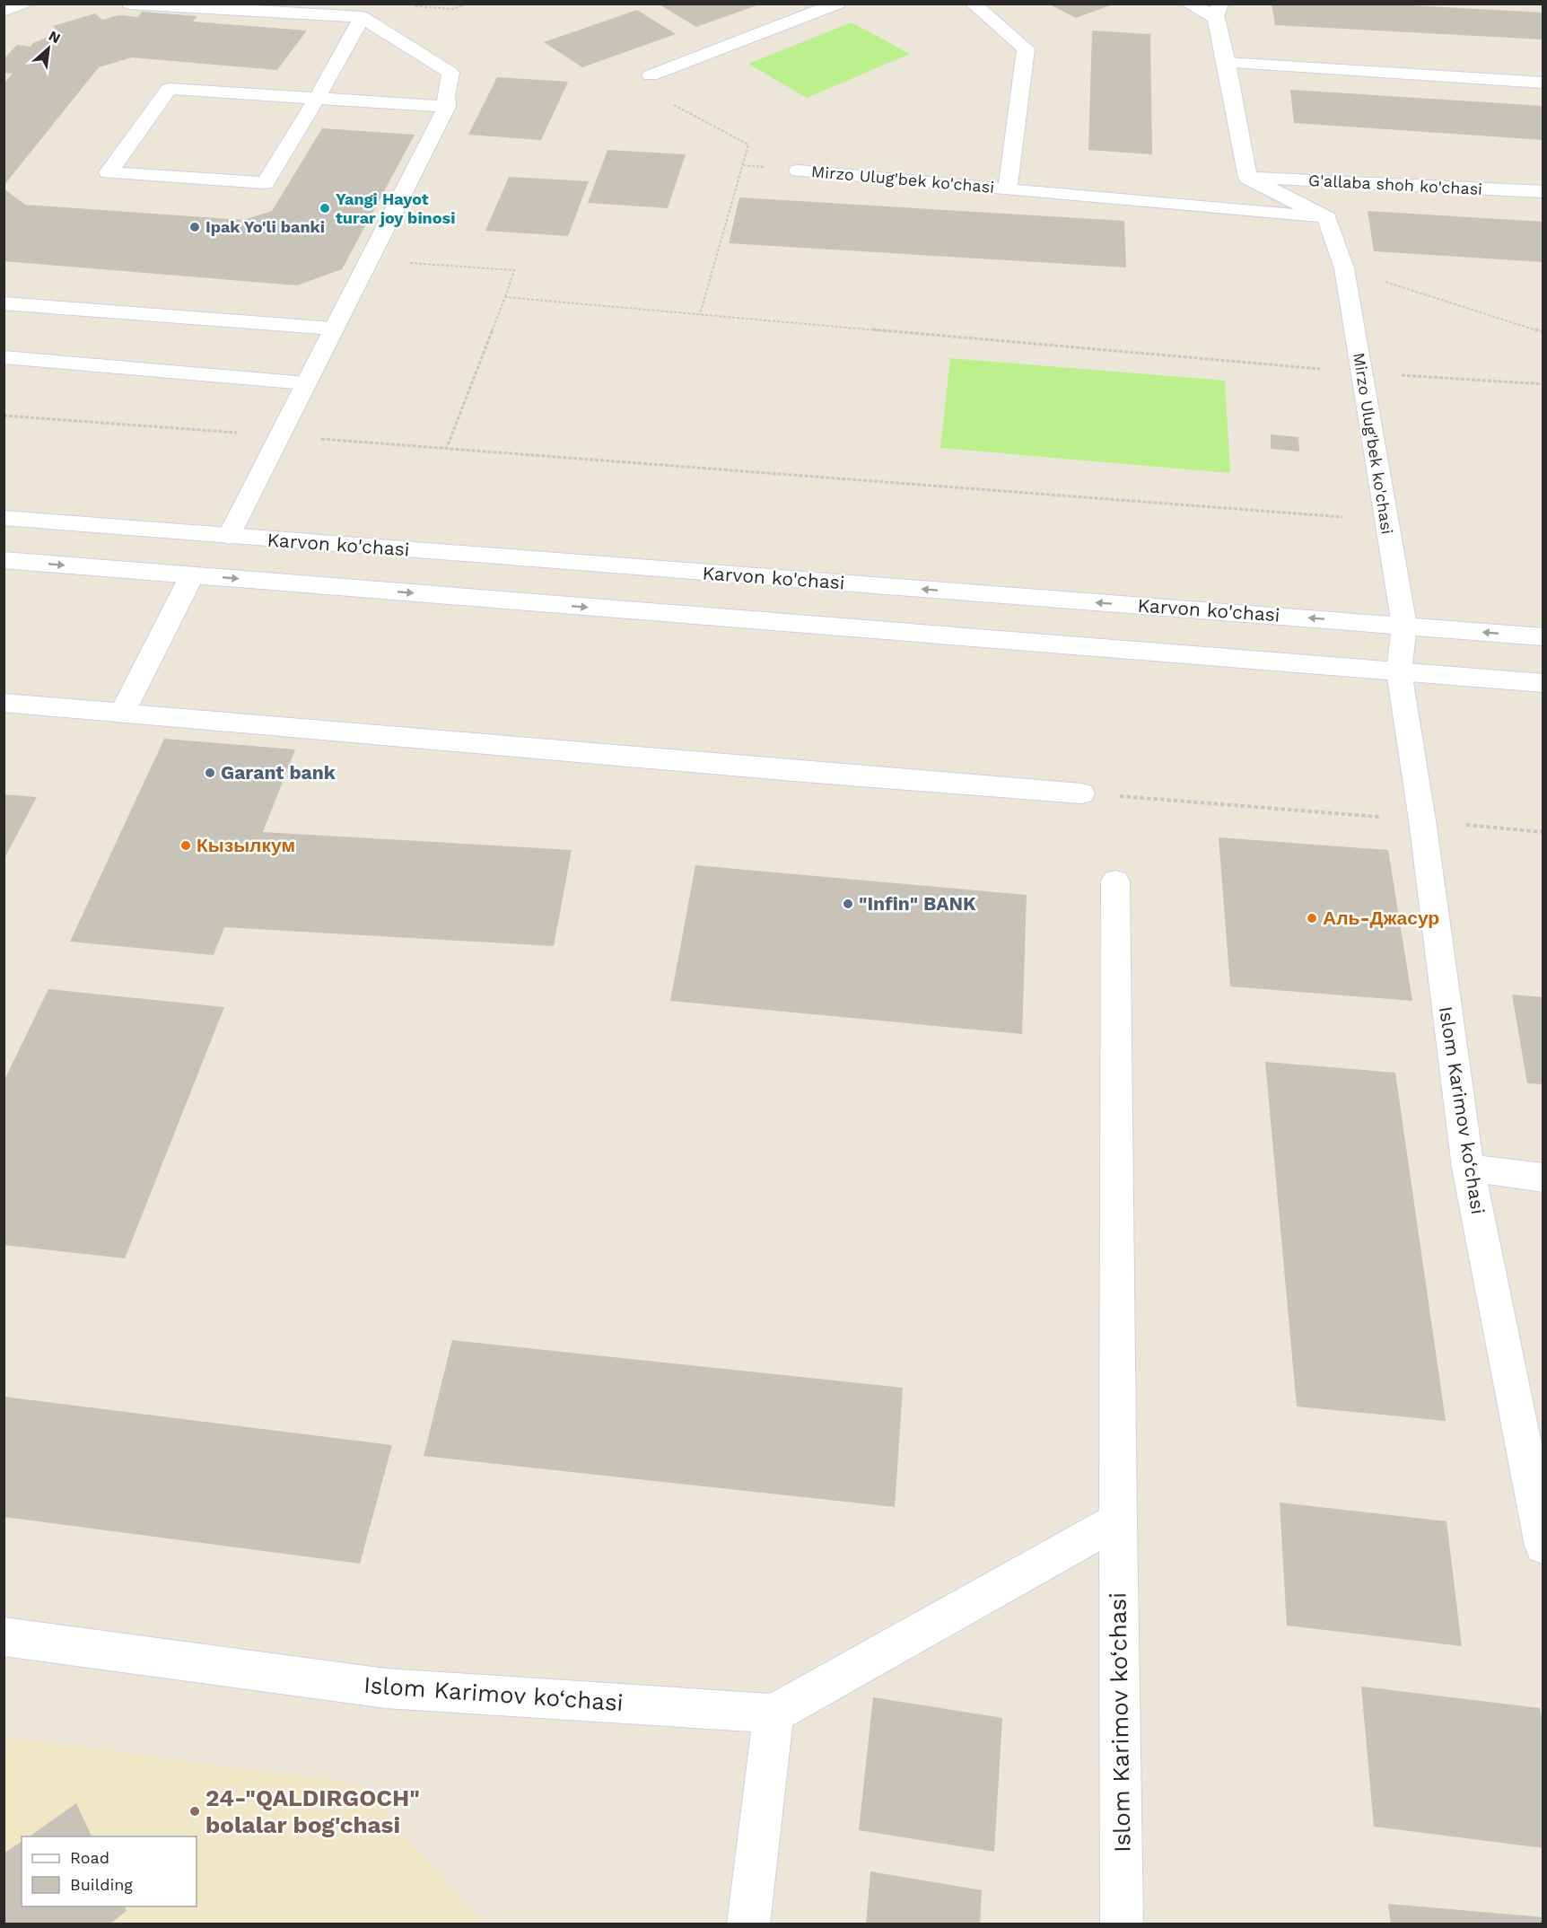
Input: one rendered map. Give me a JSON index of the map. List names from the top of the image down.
{
  "streets": {
    "street": [
      "Mirzo Ulug'bek ko'chasi",
      "G'allaba shoh ko'chasi",
      "Karvon ko'chasi",
      "Islom Karimov ko‘chasi"
    ]
  },
  "crossings": [
    ["Mirzo Ulug'bek ko'chasi", "Karvon ko'chasi"],
    ["Mirzo Ulug'bek ko'chasi", "Islom Karimov ko‘chasi"]
  ],
  "places": [
    "Yangi Hayot turar joy binosi",
    "Ipak Yo'li banki",
    "Garant bank",
    "Кызылкум",
    "\"Infin\" BANK",
    "Аль-Джасур",
    "24-\"QALDIRGOCH\" bolalar bog'chasi"
  ],
  "legend": ["Road", "Building"],
  "north": "top right"
}
